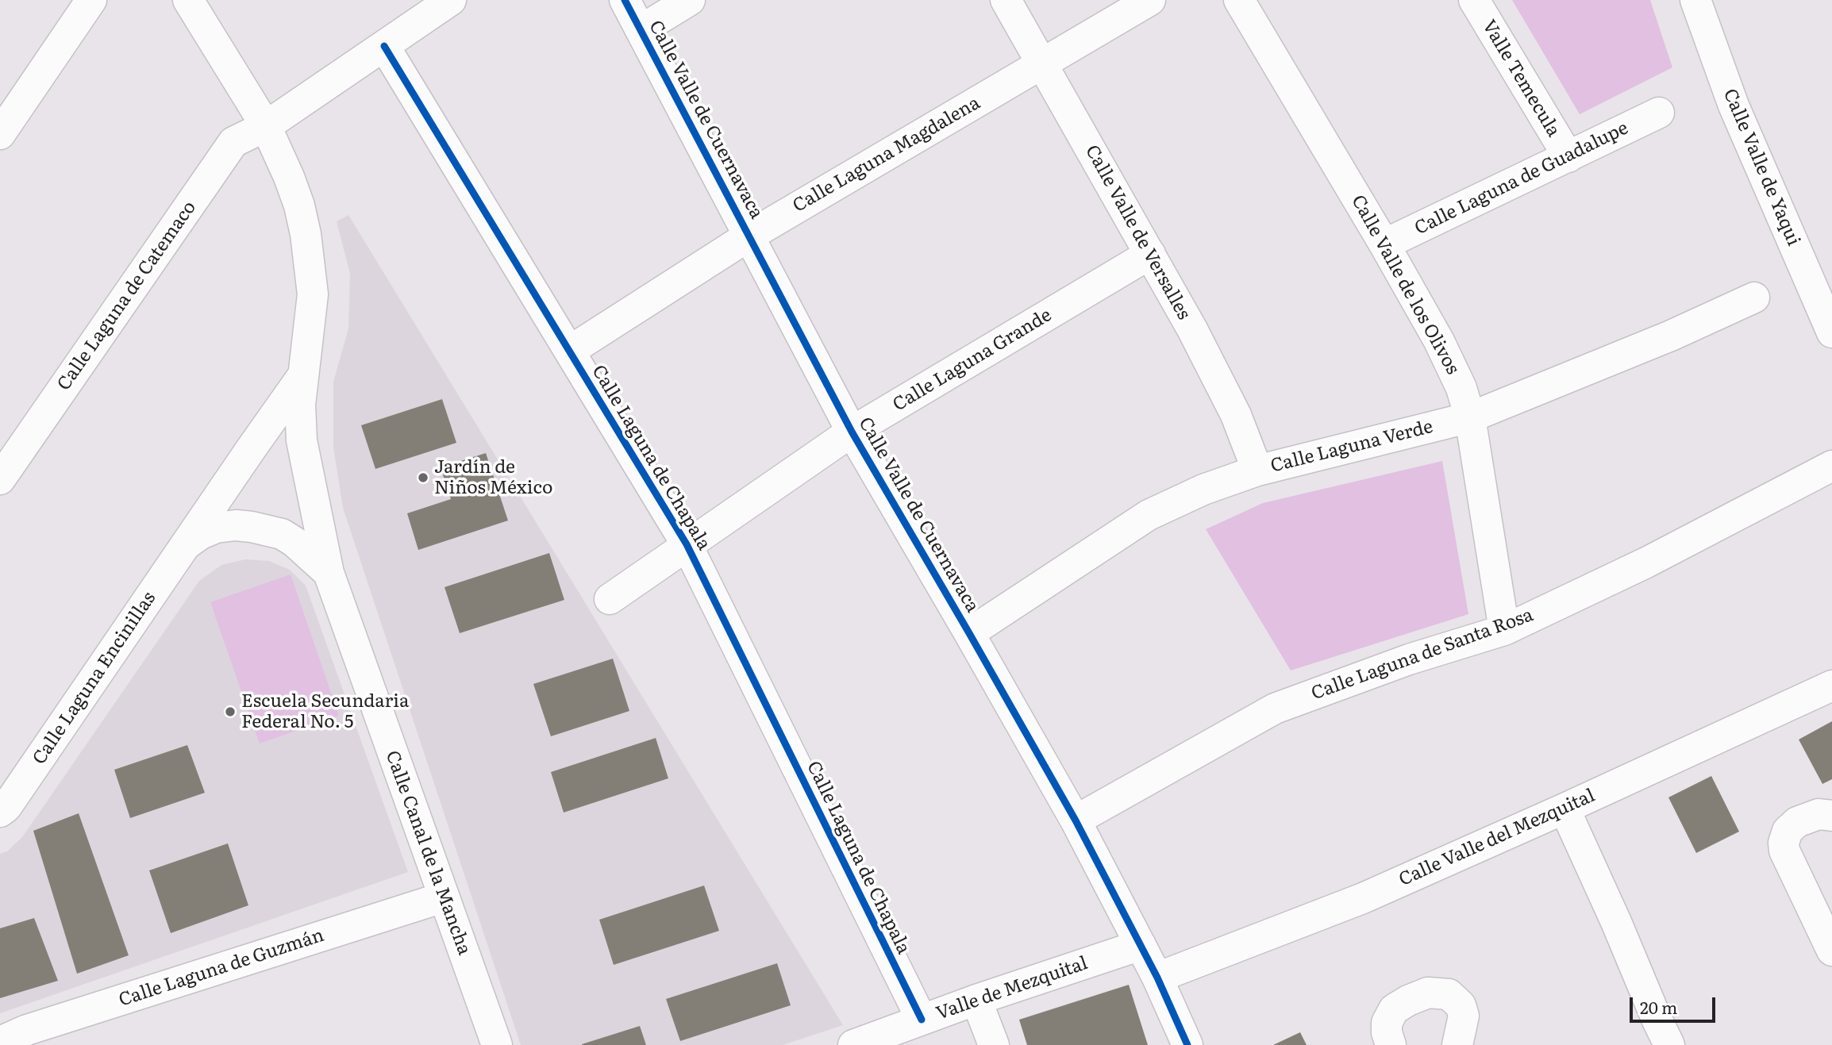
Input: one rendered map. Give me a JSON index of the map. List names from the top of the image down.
{
  "streets": {
    "street": [
      "Valle Temecula",
      "Calle Valle de Cuernavaca",
      "Calle Laguna Magdalena",
      "Calle Valle de Yaqui",
      "Calle Laguna de Guadalupe",
      "Calle Valle de Versalles",
      "Calle Valle de los Olivos",
      "Calle Laguna de Catemaco",
      "Calle Laguna Grande",
      "Calle Laguna Verde",
      "Calle Laguna de Chapala",
      "Calle Laguna de Santa Rosa",
      "Calle Laguna Encinillas",
      "Calle Valle del Mezquital",
      "Calle Canal de la Mancha",
      "Calle Laguna de Guzmán",
      "Valle de Mezquital"
    ]
  },
  "crossings": [
    ["Valle Temecula", "Calle Laguna de Guadalupe"],
    ["Calle Valle de Cuernavaca", "Calle Laguna Magdalena"],
    ["Calle Valle de Cuernavaca", "Calle Laguna Grande"],
    ["Calle Valle de Cuernavaca", "Calle Laguna Verde"],
    ["Calle Valle de Cuernavaca", "Calle Laguna de Santa Rosa"],
    ["Calle Valle de Cuernavaca", "Calle Valle del Mezquital"],
    ["Calle Valle de Cuernavaca", "Valle de Mezquital"],
    ["Calle Laguna Magdalena", "Calle Valle de Versalles"],
    ["Calle Laguna Magdalena", "Calle Laguna de Chapala"],
    ["Calle Laguna de Guadalupe", "Calle Valle de los Olivos"],
    ["Calle Valle de Versalles", "Calle Laguna Grande"],
    ["Calle Valle de Versalles", "Calle Laguna Verde"],
    ["Calle Valle de los Olivos", "Calle Laguna Verde"],
    ["Calle Valle de los Olivos", "Calle Laguna de Santa Rosa"],
    ["Calle Laguna de Catemaco", "Calle Laguna de Chapala"],
    ["Calle Laguna de Catemaco", "Calle Canal de la Mancha"],
    ["Calle Laguna Grande", "Calle Laguna de Chapala"],
    ["Calle Laguna de Chapala", "Valle de Mezquital"],
    ["Calle Laguna Encinillas", "Calle Canal de la Mancha"],
    ["Calle Canal de la Mancha", "Calle Laguna de Guzmán"]
  ],
  "places": ["Jardín de Niños México", "Escuela Secundaria Federal No. 5"],
  "scale_bar": "20 m"
}
